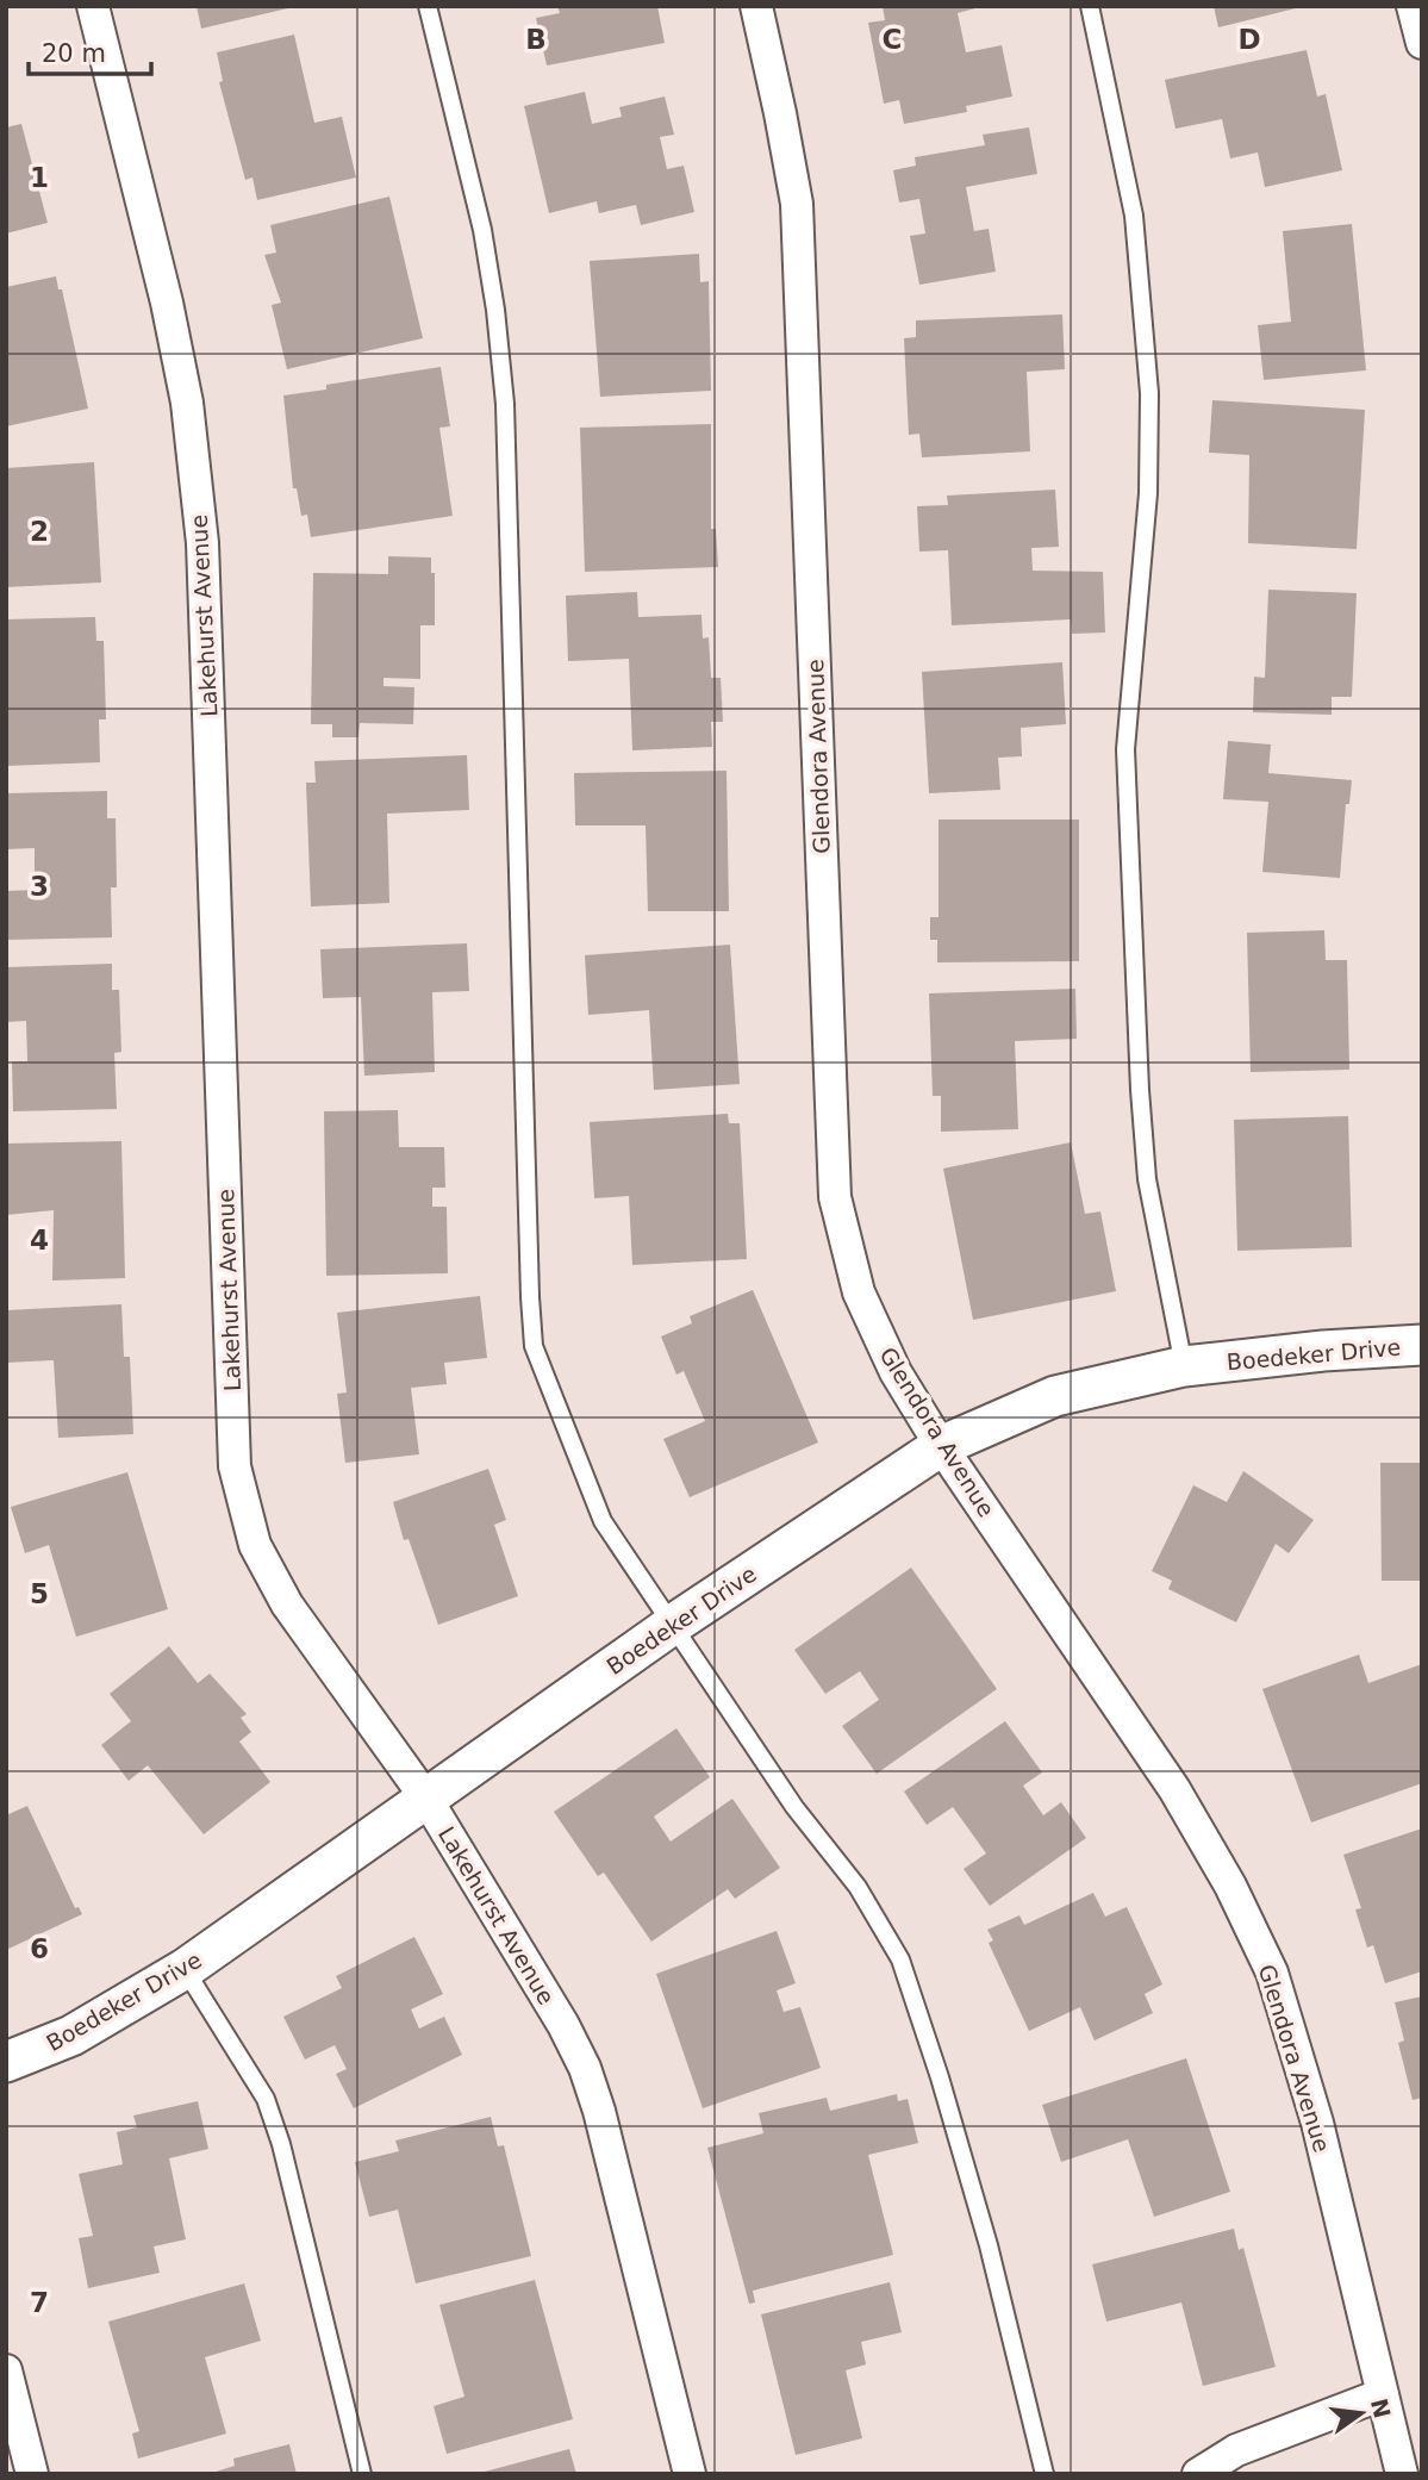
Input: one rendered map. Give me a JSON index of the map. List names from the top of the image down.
{
  "streets": {
    "street": ["Lakehurst Avenue", "Glendora Avenue", "Boedeker Drive"]
  },
  "crossings": [
    ["Lakehurst Avenue", "Boedeker Drive"],
    ["Glendora Avenue", "Boedeker Drive"]
  ],
  "scale_bar": "20 m",
  "north": "right",
  "grid": {
    "columns": ["B", "C", "D"],
    "rows": [
      "1",
      "2",
      "3",
      "4",
      "5",
      "6",
      "7"
    ]
  }
}
